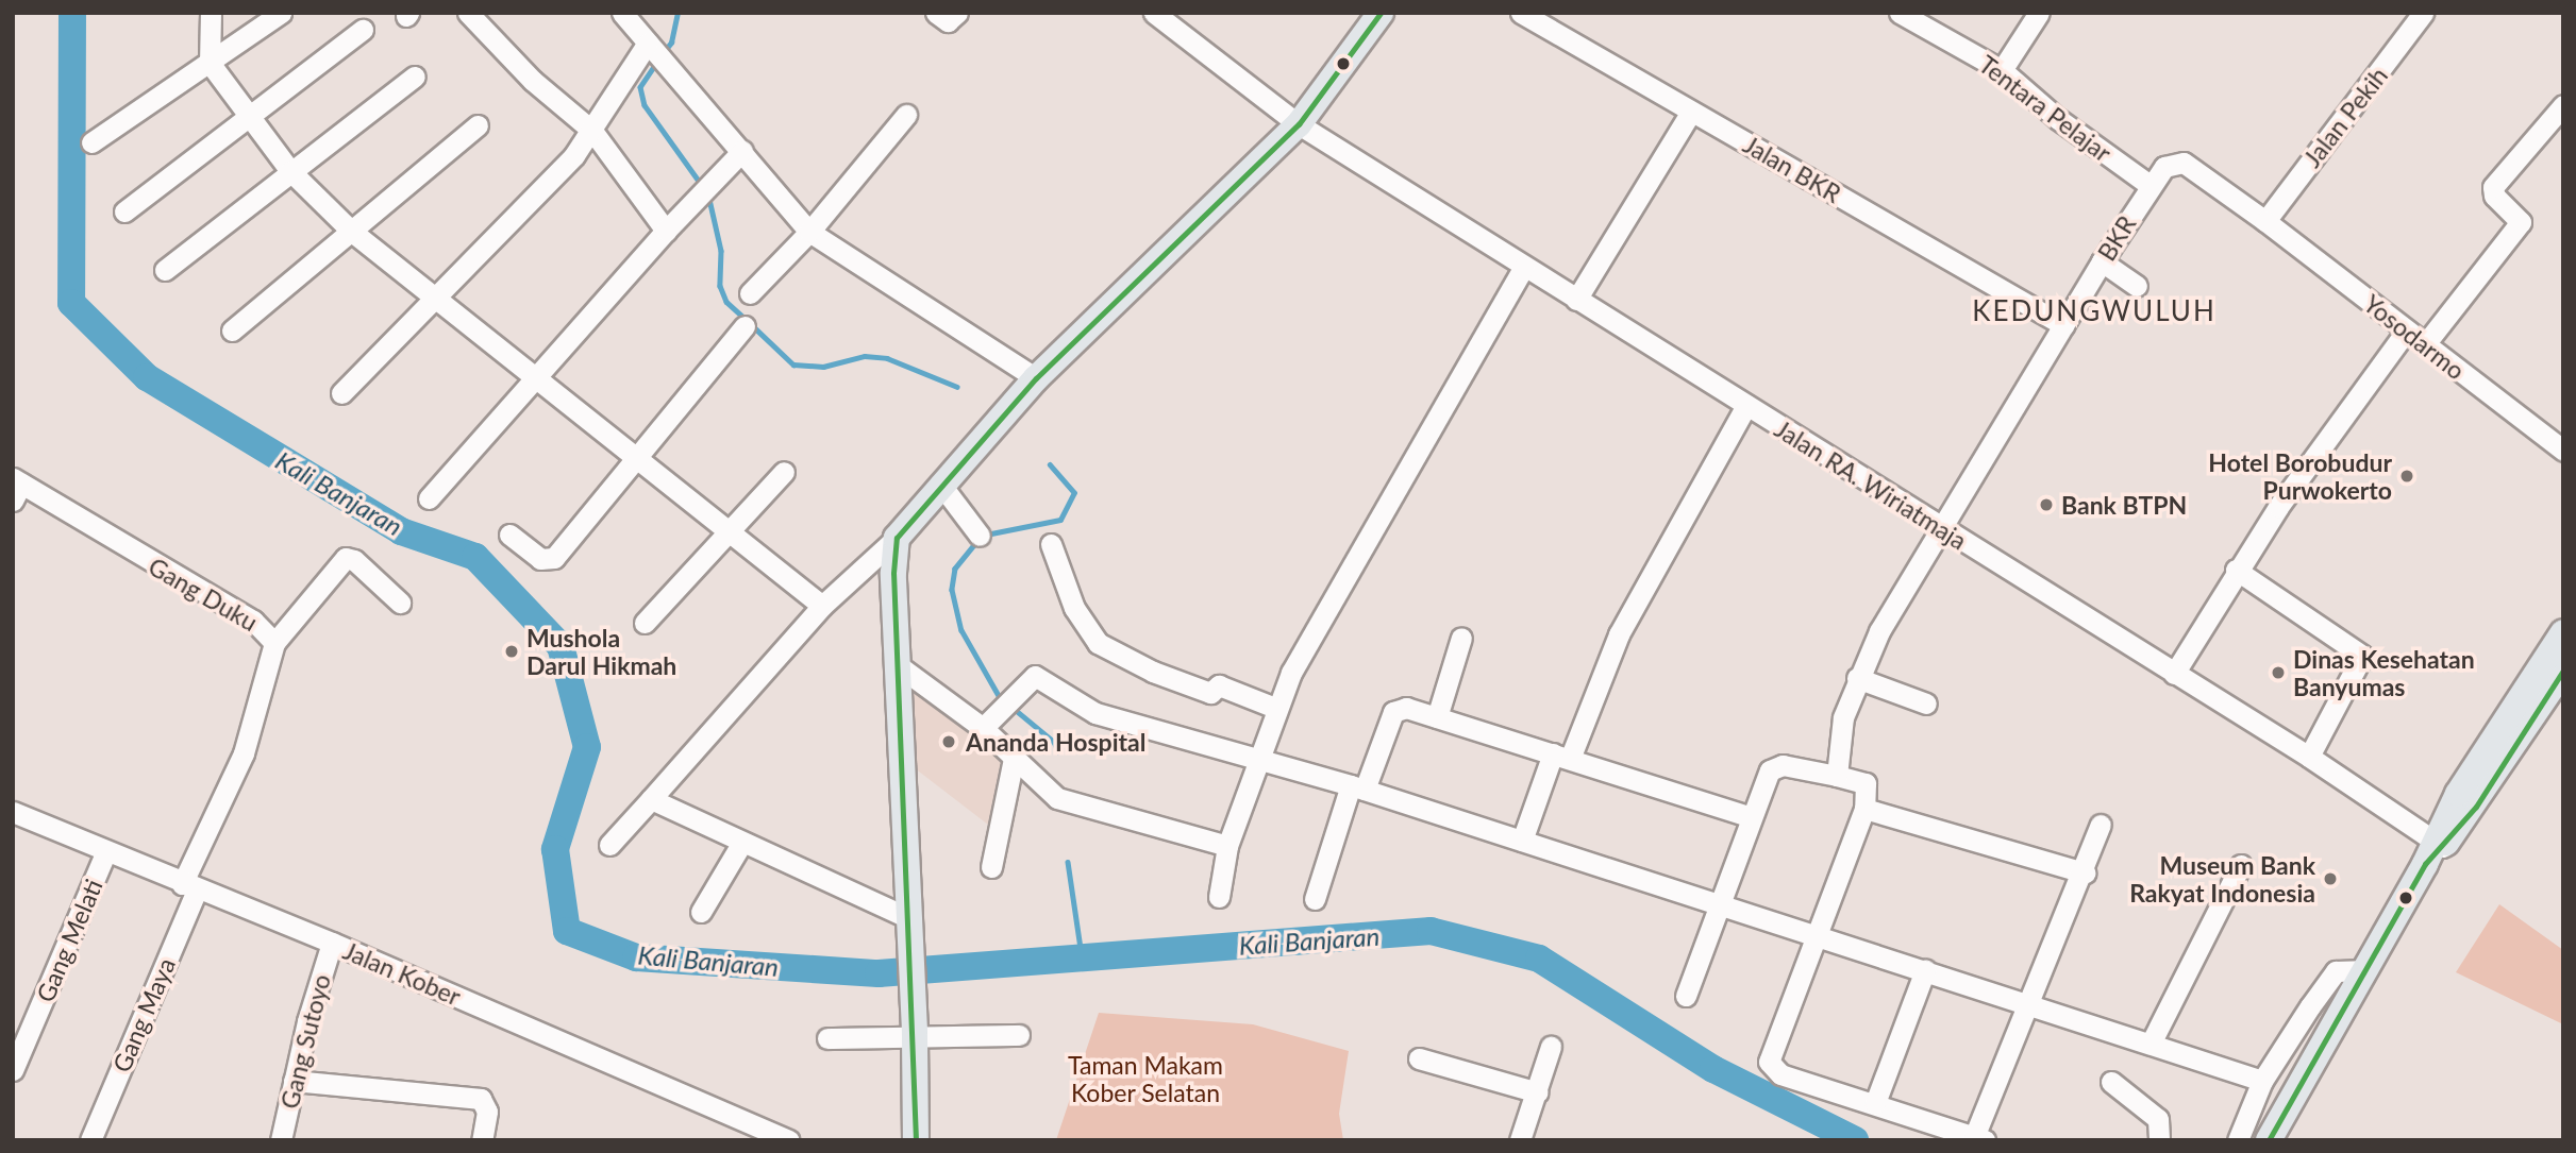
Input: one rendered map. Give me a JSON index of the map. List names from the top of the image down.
{
  "streets": {
    "street": [
      "Tentara Pelajar",
      "Jalan Pekih",
      "Jalan BKR",
      "BKR",
      "Yosodarmo",
      "Jalan RA. Wiriatmaja",
      "Gang Duku",
      "Gang Melati",
      "Jalan Kober",
      "Gang Maya",
      "Gang Sutoyo"
    ]
  },
  "crossings": [
    ["Tentara Pelajar", "BKR"],
    ["Jalan Pekih", "BKR"],
    ["Jalan Pekih", "Yosodarmo"],
    ["Jalan BKR", "BKR"],
    ["BKR", "Yosodarmo"],
    ["BKR", "Jalan RA. Wiriatmaja"],
    ["Gang Duku", "Jalan Kober"],
    ["Gang Duku", "Gang Maya"],
    ["Gang Melati", "Jalan Kober"],
    ["Jalan Kober", "Gang Maya"],
    ["Jalan Kober", "Gang Sutoyo"]
  ],
  "districts": ["KEDUNGWULUH"],
  "water": ["Kali Banjaran"],
  "parks": ["Taman Makam Kober Selatan"],
  "places": [
    "Hotel Borobudur Purwokerto",
    "Bank BTPN",
    "Mushola Darul Hikmah",
    "Dinas Kesehatan Banyumas",
    "Ananda Hospital",
    "Museum Bank Rakyat Indonesia"
  ]
}
